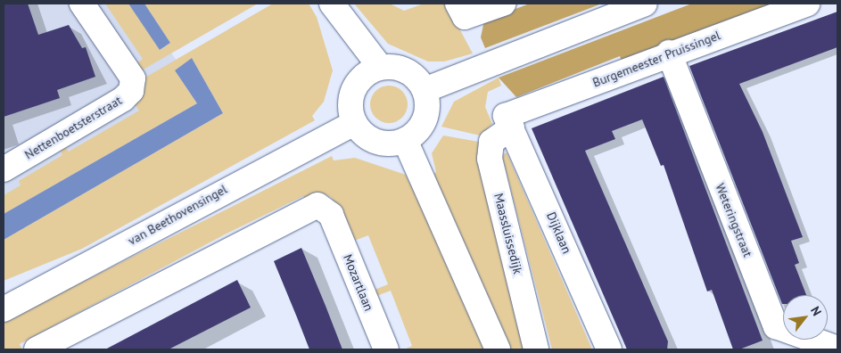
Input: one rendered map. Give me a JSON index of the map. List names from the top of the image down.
{
  "streets": {
    "street": [
      "Burgemeester Pruissingel",
      "Nettenboetsterstraat",
      "van Beethovensingel",
      "Weteringstraat",
      "Dijklaan",
      "Maassluissedijk",
      "Mozartlaan"
    ]
  },
  "crossings": [
    ["Burgemeester Pruissingel", "Weteringstraat"],
    ["Burgemeester Pruissingel", "Dijklaan"],
    ["Burgemeester Pruissingel", "Maassluissedijk"],
    ["Dijklaan", "Maassluissedijk"]
  ],
  "north": "top right"
}
